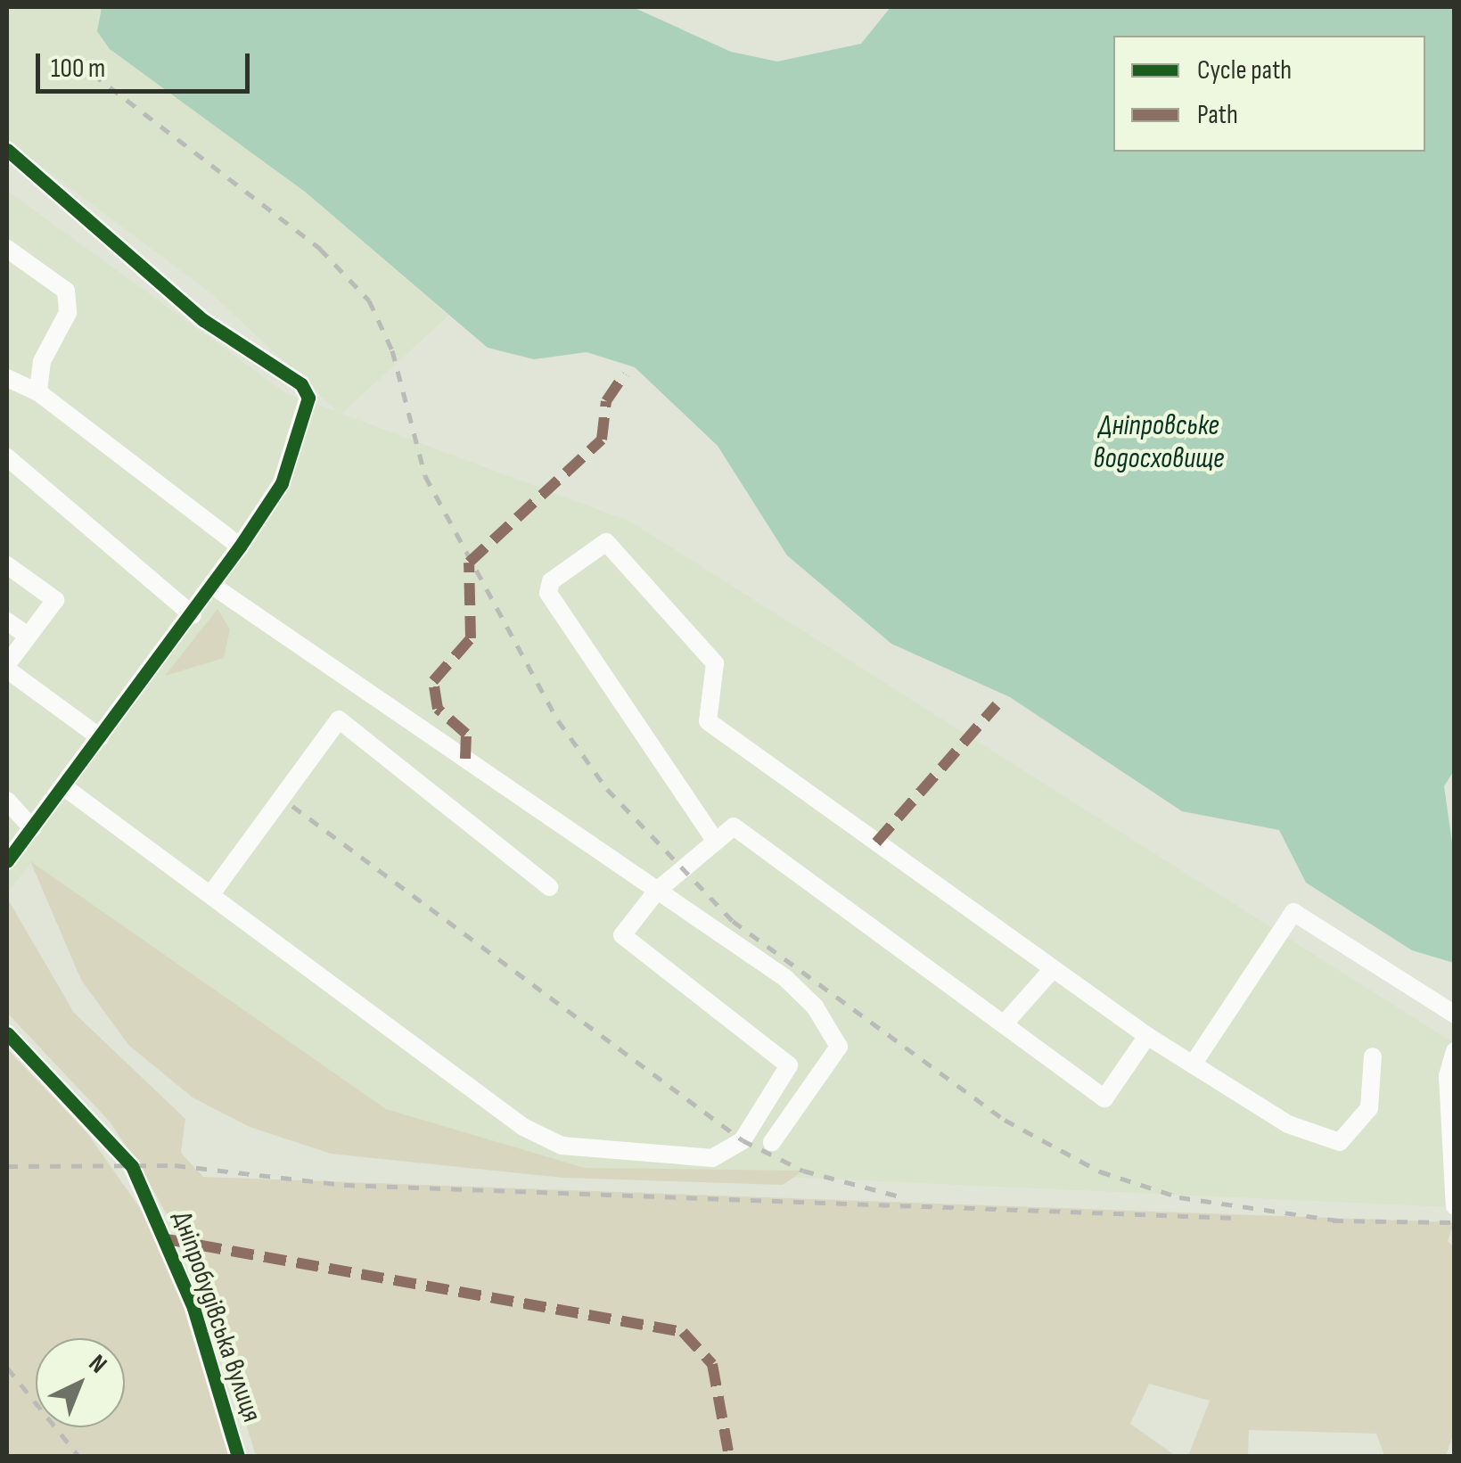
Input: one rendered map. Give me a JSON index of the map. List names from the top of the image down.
{
  "streets": {
    "street": ["Дніпробудівська вулиця"]
  },
  "water": ["Дніпровське водосховище"],
  "legend": ["Cycle path", "Path"],
  "scale_bar": "100 m",
  "north": "top right"
}
